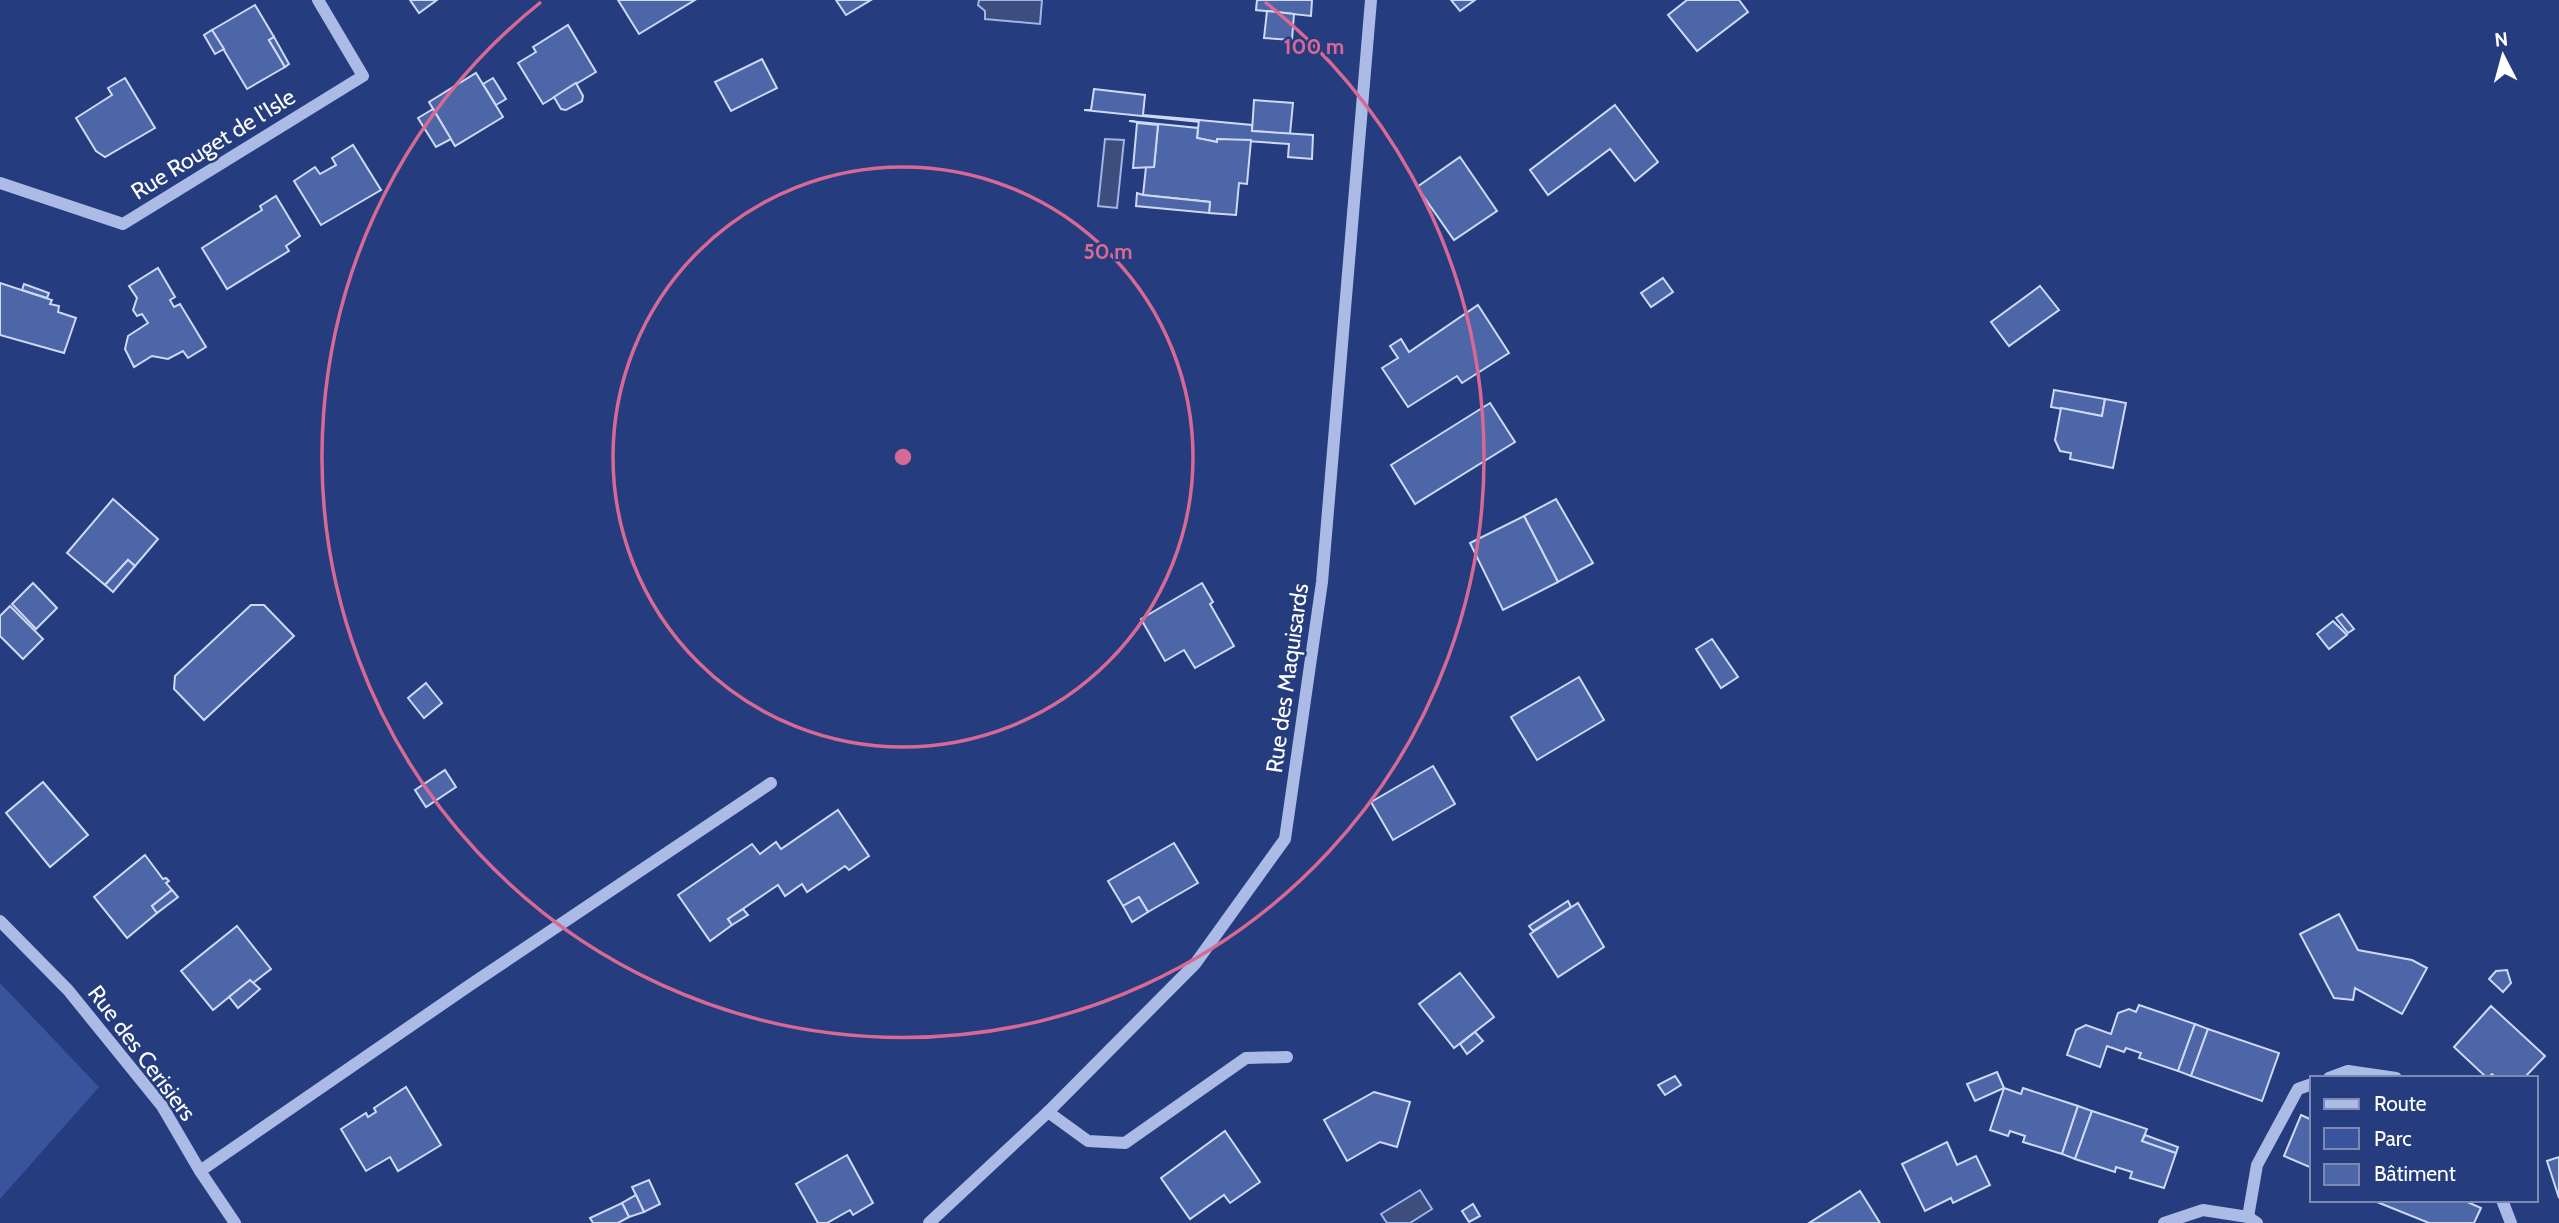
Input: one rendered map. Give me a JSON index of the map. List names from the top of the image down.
{
  "streets": {
    "street": ["Rue Rouget de l'Isle", "Rue des Maquisards", "Rue des Cerisiers"]
  },
  "legend": ["Route", "Parc", "Bâtiment"],
  "north": "top",
  "rings": ["100 m", "50 m"]
}
